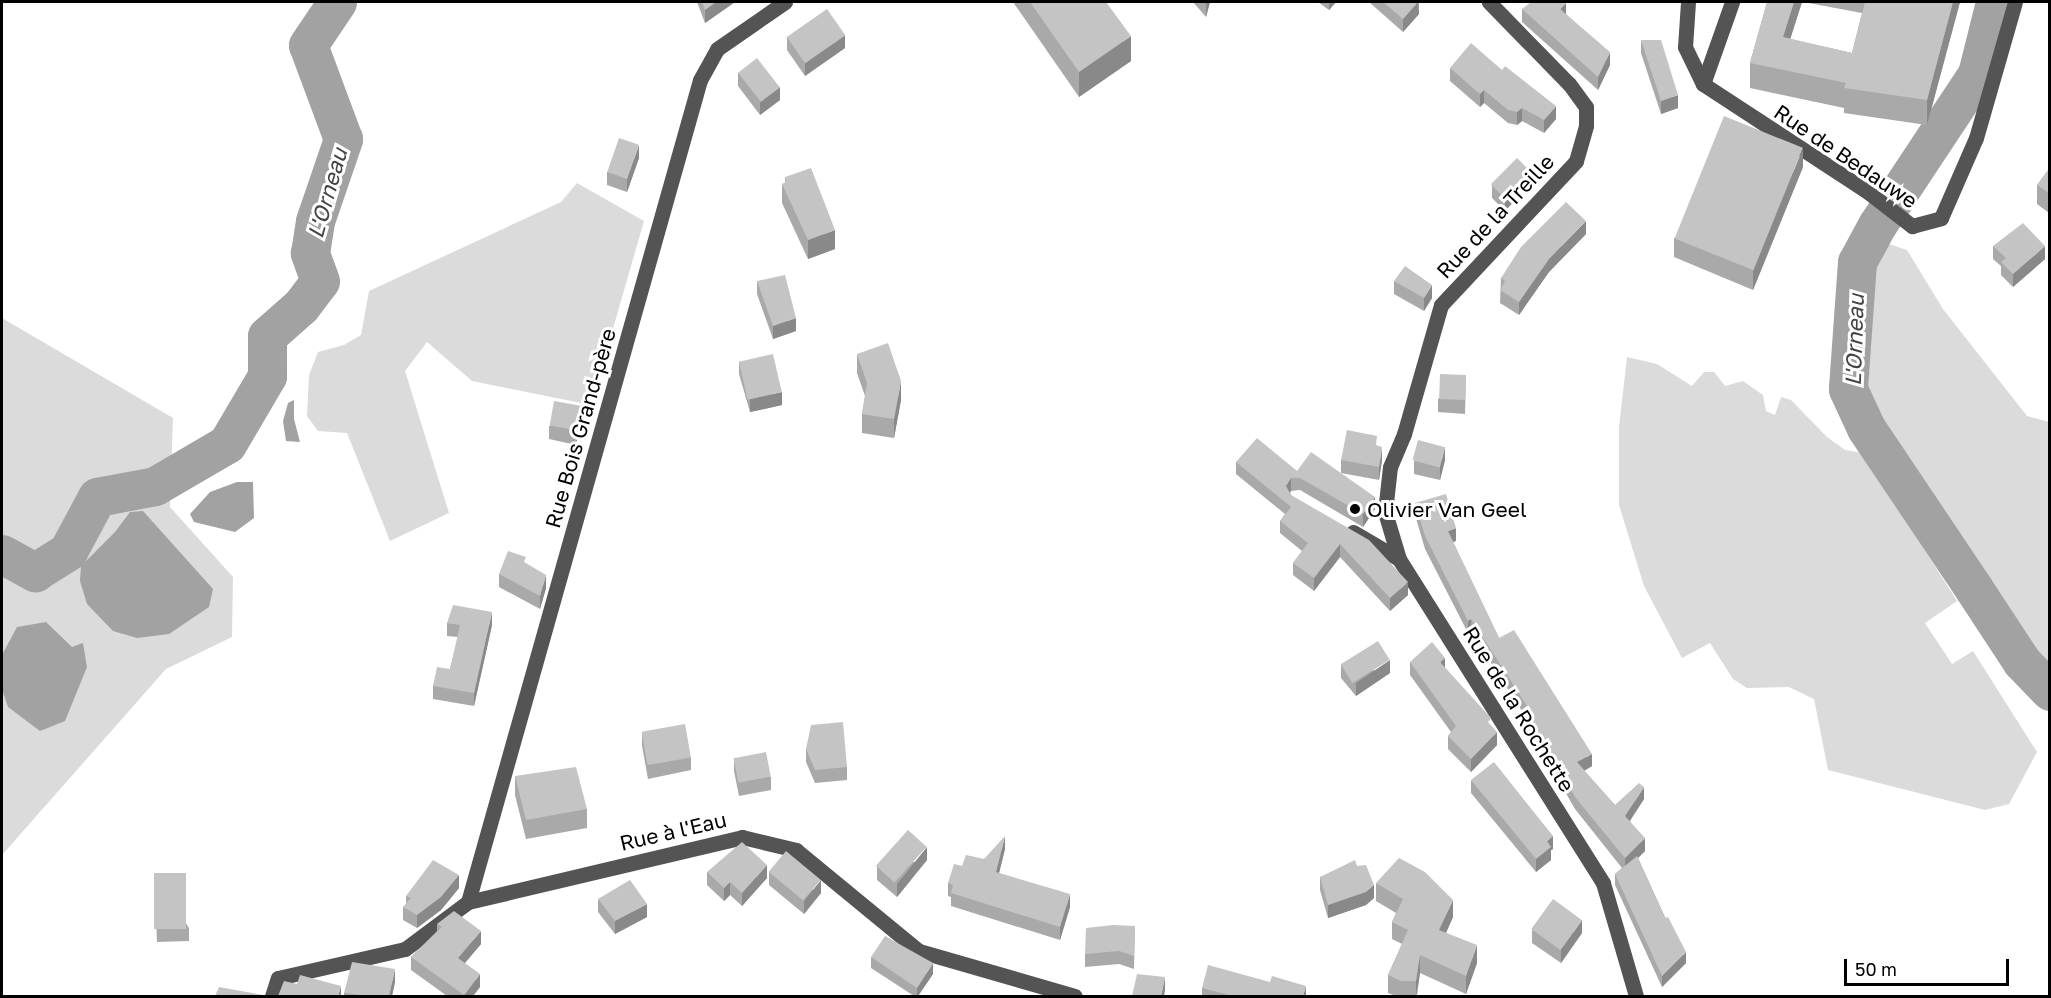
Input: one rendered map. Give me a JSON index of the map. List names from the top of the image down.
{
  "streets": {
    "street": [
      "Rue de Bedauwe",
      "Rue de la Treille",
      "Rue Bois Grand-père",
      "Rue de la Rochette",
      "Rue à l'Eau"
    ]
  },
  "crossings": [
    ["Rue de la Treille", "Rue de la Rochette"],
    ["Rue Bois Grand-père", "Rue à l'Eau"]
  ],
  "water": ["L'Orneau"],
  "places": ["Olivier Van Geel"],
  "scale_bar": "50 m"
}
